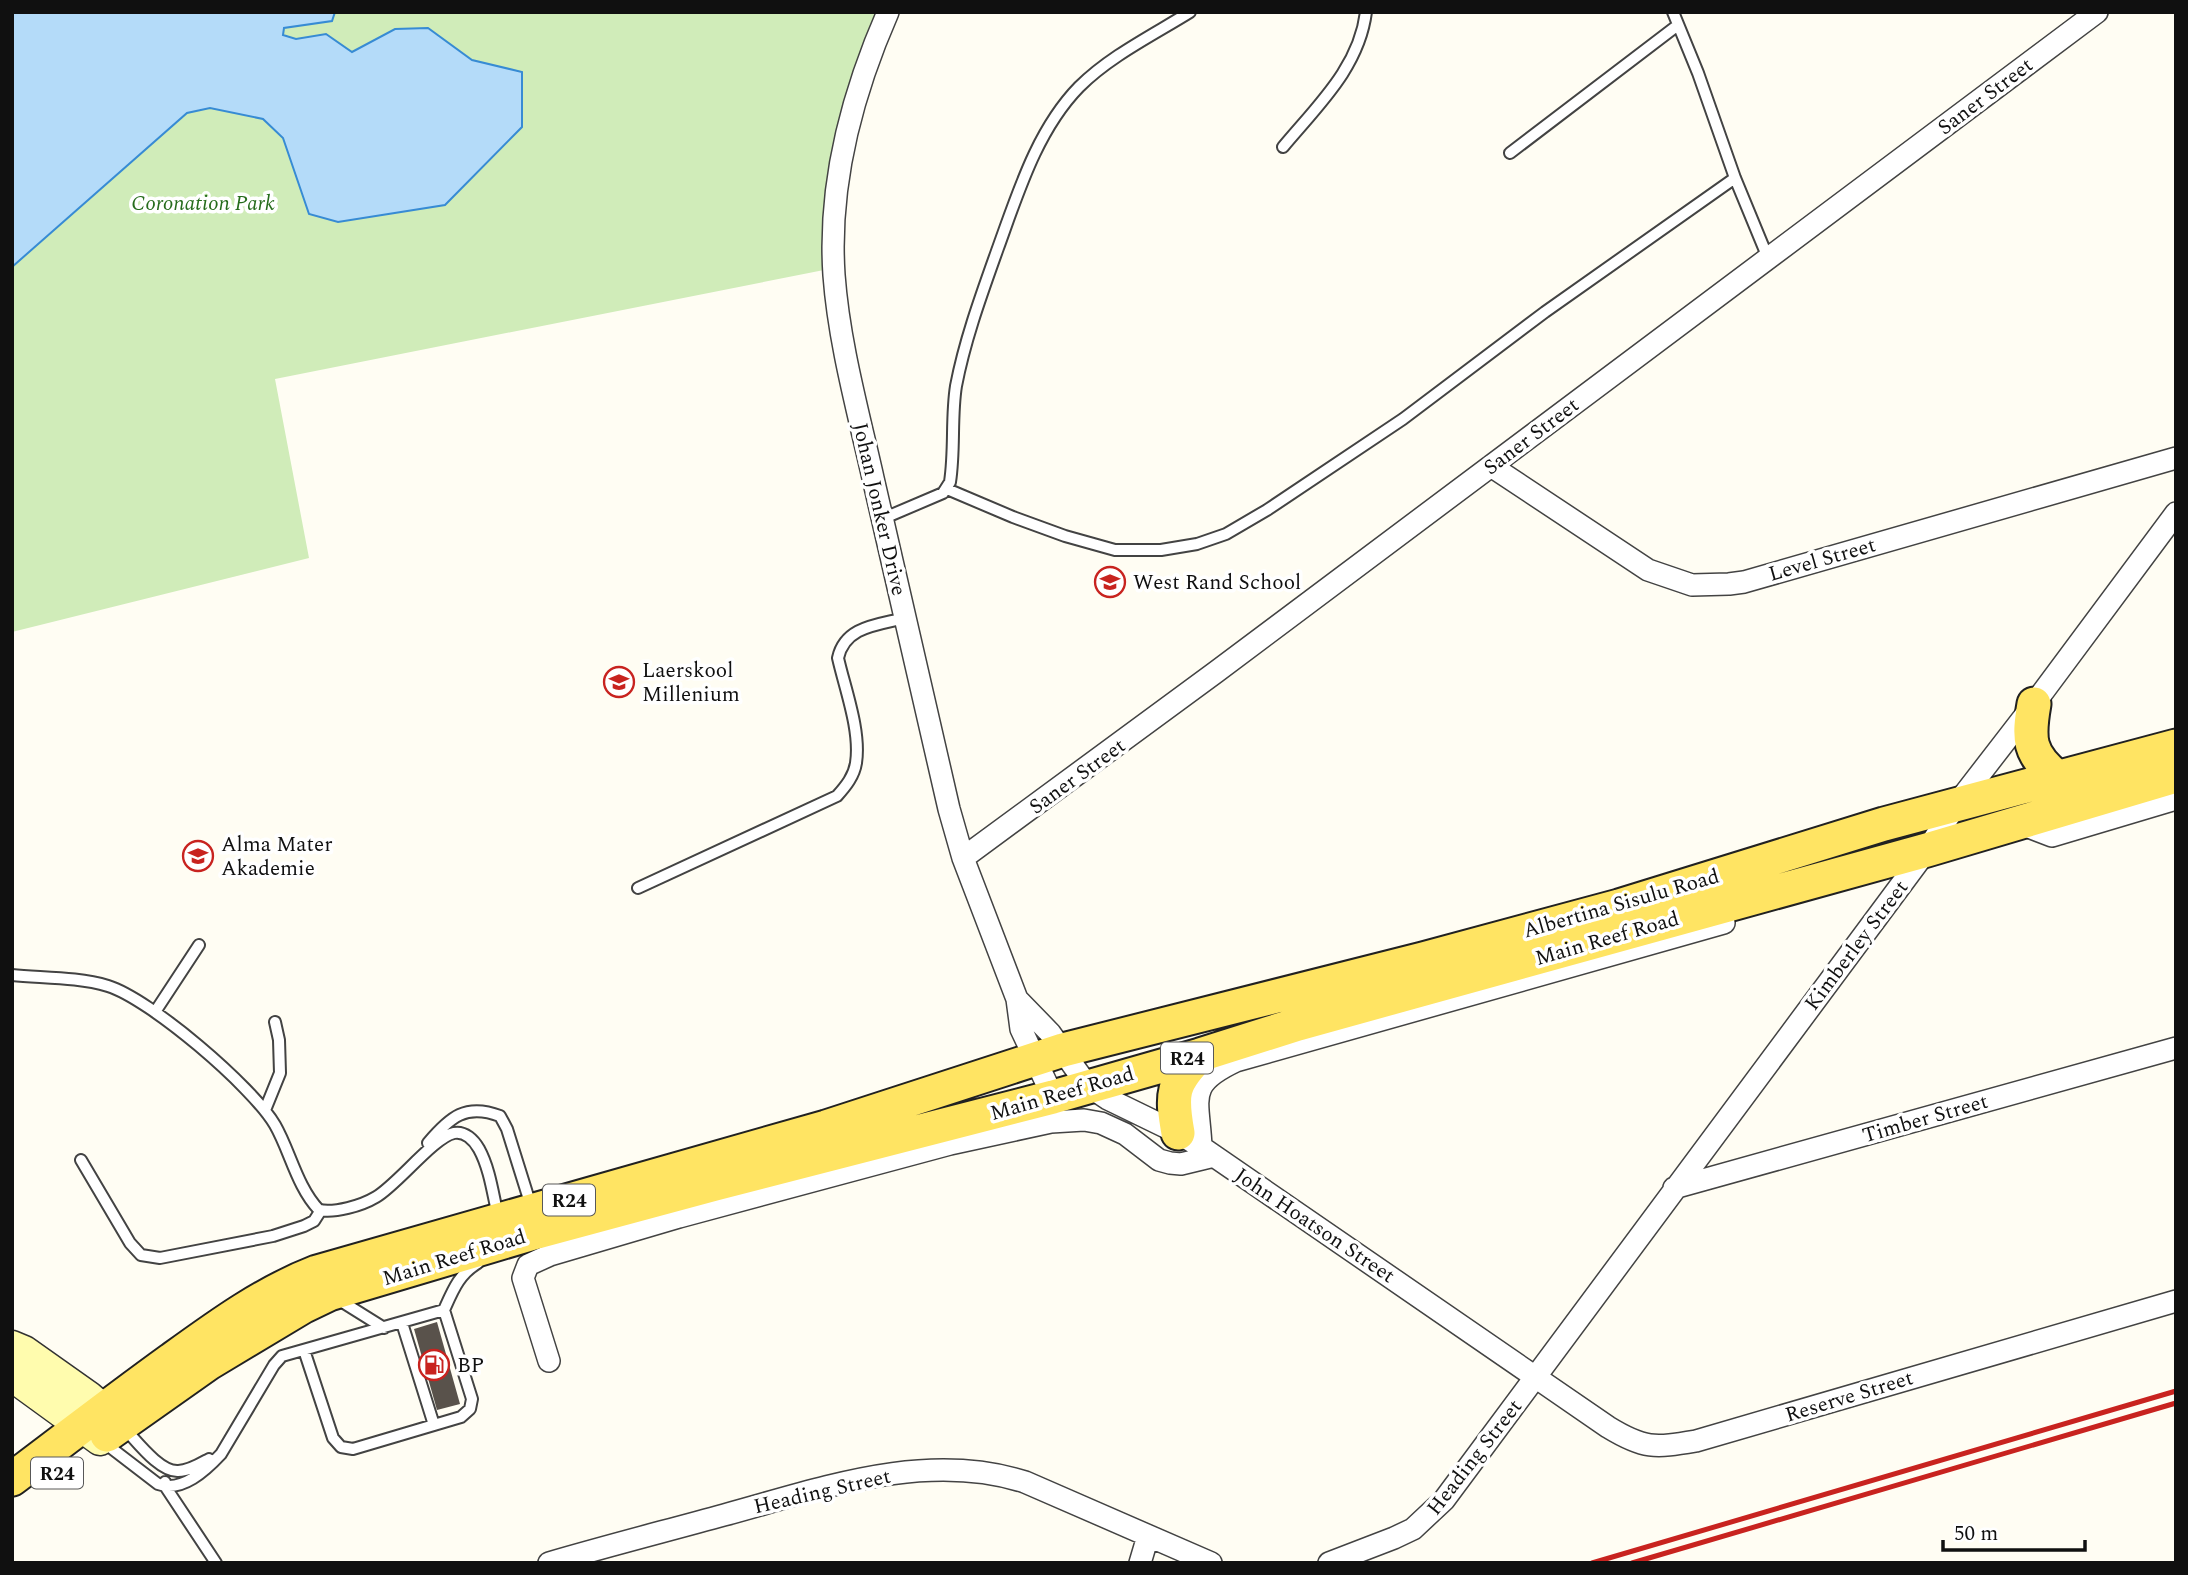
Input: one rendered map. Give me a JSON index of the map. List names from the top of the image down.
{
  "streets": {
    "main road": ["Albertina Sisulu Road", "Main Reef Road", "R24"],
    "street": [
      "Saner Street",
      "Johan Jonker Drive",
      "Level Street",
      "Kimberley Street",
      "Timber Street",
      "John Hoatson Street",
      "Reserve Street",
      "Heading Street"
    ]
  },
  "crossings": [
    ["Saner Street", "Johan Jonker Drive"],
    ["Saner Street", "Level Street"],
    ["Johan Jonker Drive", "Albertina Sisulu Road"],
    ["Johan Jonker Drive", "Main Reef Road"],
    ["Johan Jonker Drive", "John Hoatson Street"],
    ["Albertina Sisulu Road", "Main Reef Road"],
    ["Albertina Sisulu Road", "Kimberley Street"],
    ["Main Reef Road", "Kimberley Street"],
    ["Main Reef Road", "R24"],
    ["Main Reef Road", "John Hoatson Street"],
    ["Kimberley Street", "Timber Street"],
    ["Kimberley Street", "John Hoatson Street"],
    ["Kimberley Street", "Reserve Street"],
    ["Kimberley Street", "Heading Street"],
    ["John Hoatson Street", "Reserve Street"],
    ["John Hoatson Street", "Heading Street"],
    ["Reserve Street", "Heading Street"]
  ],
  "parks": ["Coronation Park"],
  "places": {
    "school or university": ["West Rand School", "Laerskool Millenium", "Alma Mater Akademie"],
    "fuel station": ["BP"]
  },
  "scale_bar": "50 m"
}
